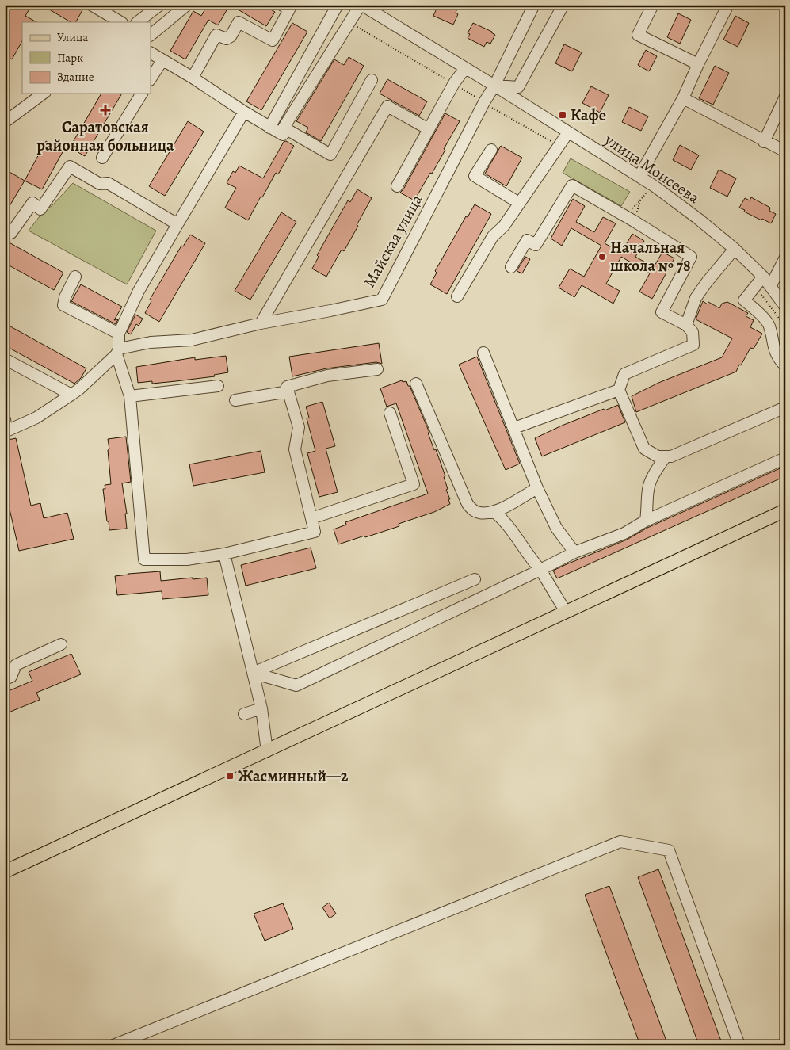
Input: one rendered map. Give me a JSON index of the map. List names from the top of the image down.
{
  "streets": {
    "street": ["улица Моисеева", "Майская улица"]
  },
  "crossings": [
    ["улица Моисеева", "Майская улица"]
  ],
  "places": {
    "health": ["Саратовская районная больница"],
    "transit": ["Кафе", "Жасминный—2"],
    "other": ["Начальная школа № 78"]
  },
  "legend": ["Улица", "Парк", "Здание"]
}
